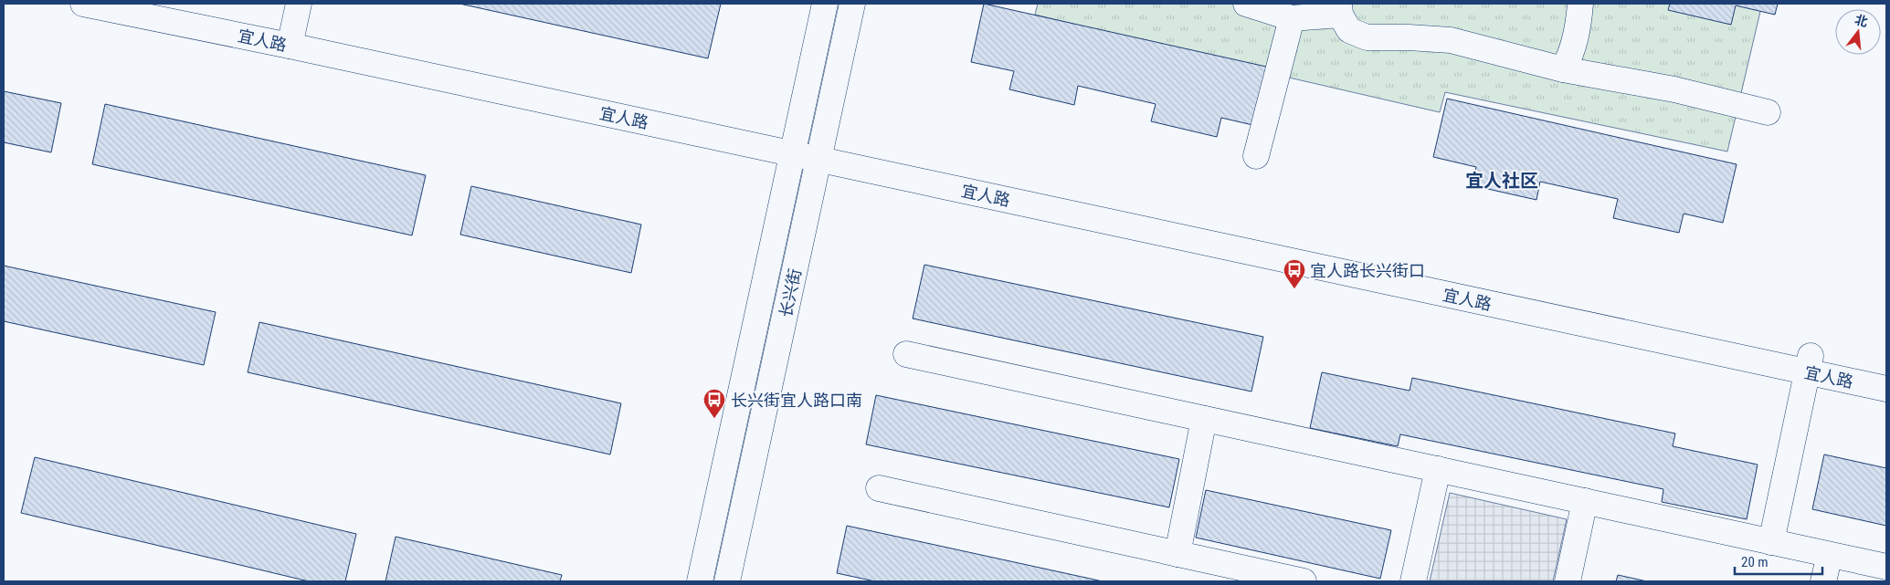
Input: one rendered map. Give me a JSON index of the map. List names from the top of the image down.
{
  "streets": {
    "street": ["宜人路", "长兴街"]
  },
  "crossings": [
    ["宜人路", "长兴街"]
  ],
  "districts": ["宜人社区"],
  "places": {
    "bus stop": ["宜人路长兴街口", "长兴街宜人路口南"]
  },
  "scale_bar": "20 m",
  "north": "top"
}
